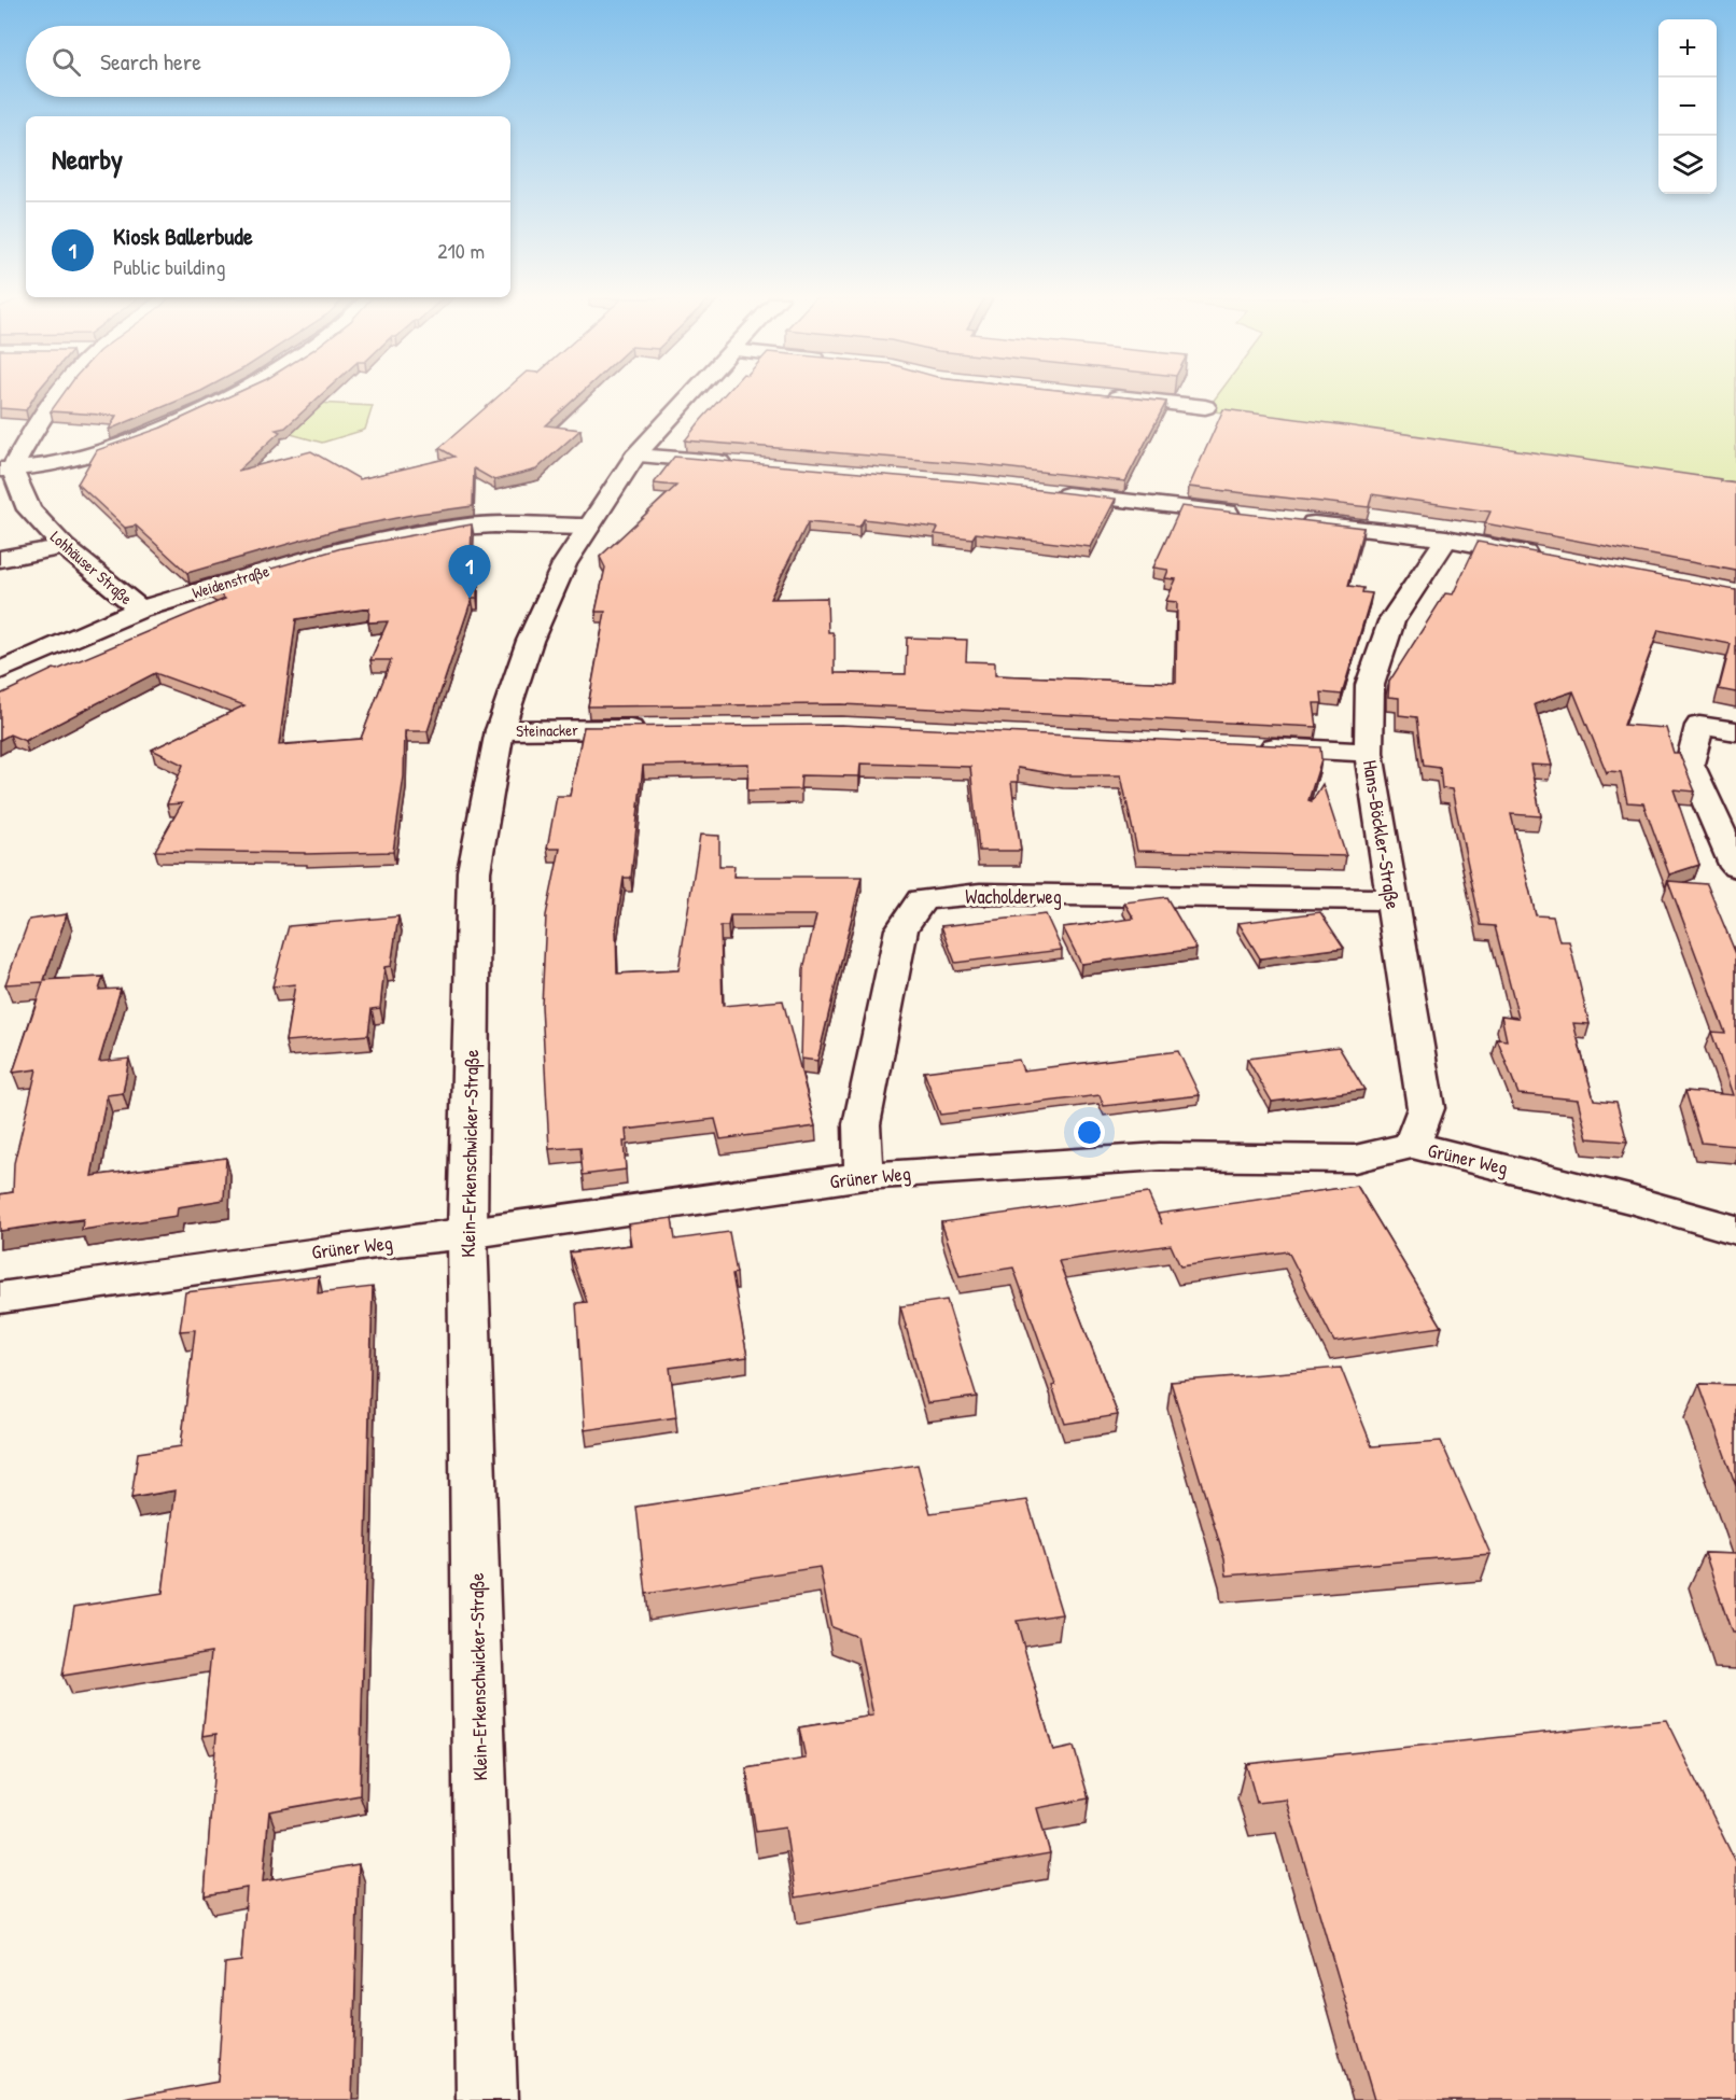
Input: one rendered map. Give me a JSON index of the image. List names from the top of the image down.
{
  "streets": {
    "street": [
      "Lohhäuser Straße",
      "Weidenstraße",
      "Steinacker",
      "Hans-Böckler-Straße",
      "Wacholderweg",
      "Klein-Erkenschwicker-Straße",
      "Grüner Weg"
    ]
  },
  "crossings": [
    ["Lohhäuser Straße", "Weidenstraße"],
    ["Weidenstraße", "Klein-Erkenschwicker-Straße"],
    ["Steinacker", "Klein-Erkenschwicker-Straße"],
    ["Hans-Böckler-Straße", "Wacholderweg"],
    ["Hans-Böckler-Straße", "Grüner Weg"],
    ["Wacholderweg", "Grüner Weg"],
    ["Klein-Erkenschwicker-Straße", "Grüner Weg"]
  ],
  "page": {
    "map_buttons": ["+", "−"],
    "search": "Search here",
    "heading": "Nearby",
    "list": [
      {
        "mark": "1",
        "name": "Kiosk Ballerbude",
        "note": "Public building",
        "value": "210 m"
      }
    ],
    "pins": "1"
  }
}
